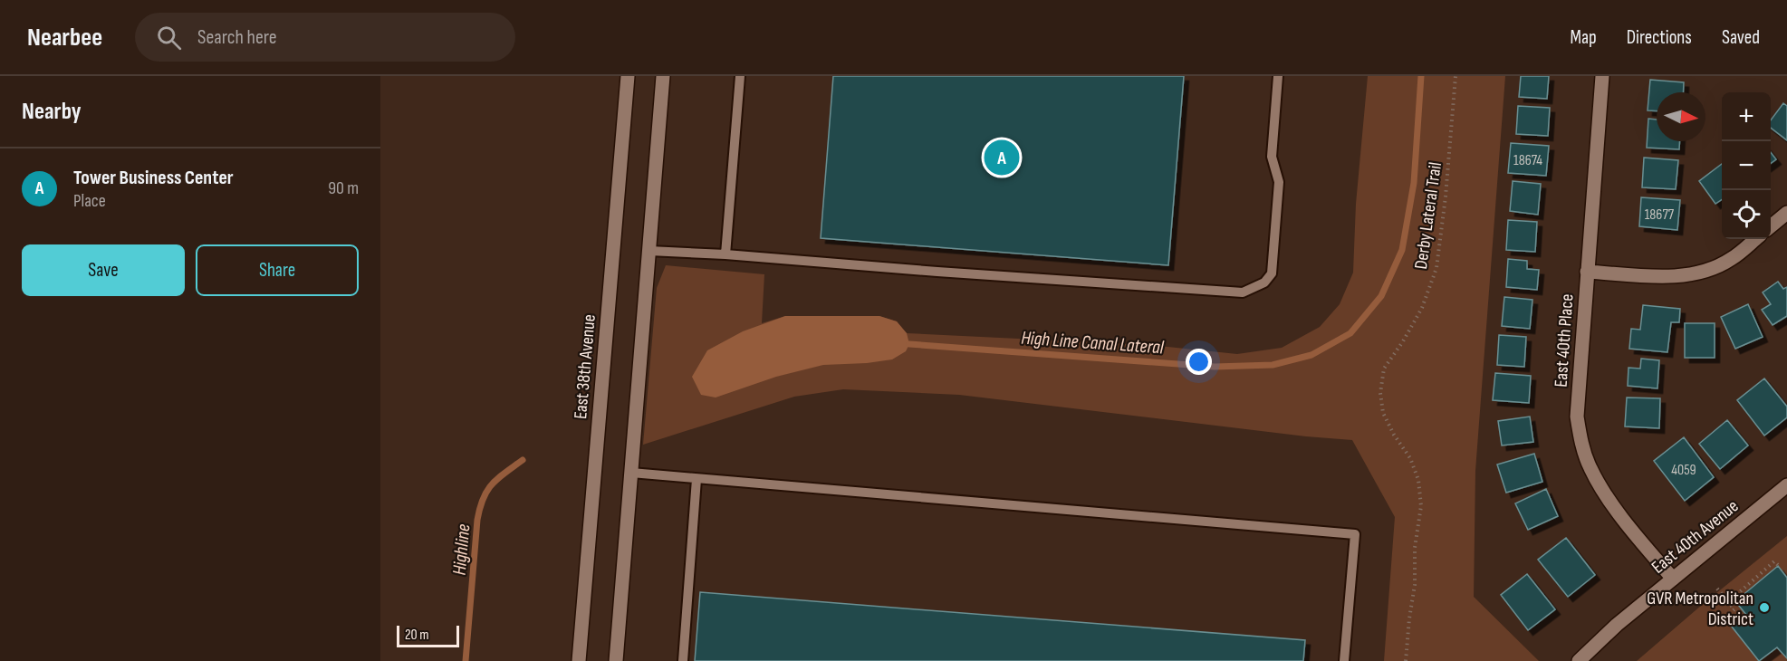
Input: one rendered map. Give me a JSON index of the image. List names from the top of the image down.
{
  "streets": {
    "main road": ["East 40th Place", "East 38th Avenue", "East 40th Avenue"],
    "path": ["Derby Lateral Trail"]
  },
  "crossings": [
    ["East 40th Place", "East 40th Avenue"]
  ],
  "water": ["High Line Canal Lateral", "Highline"],
  "places": ["GVR Metropolitan District"],
  "house_numbers": ["18674", "18677", "4059"],
  "scale_bar": "20 m",
  "north": "right",
  "page": {
    "header": "Nearbee",
    "search": "Search here",
    "nav": ["Map", "Directions", "Saved"],
    "heading": "Nearby",
    "map_buttons": ["+", "−"],
    "pins": "A",
    "list": [
      {
        "mark": "A",
        "name": "Tower Business Center",
        "note": "Place",
        "value": "90 m"
      }
    ],
    "buttons": ["Save", "Share"],
    "scale": "20 m"
  }
}
